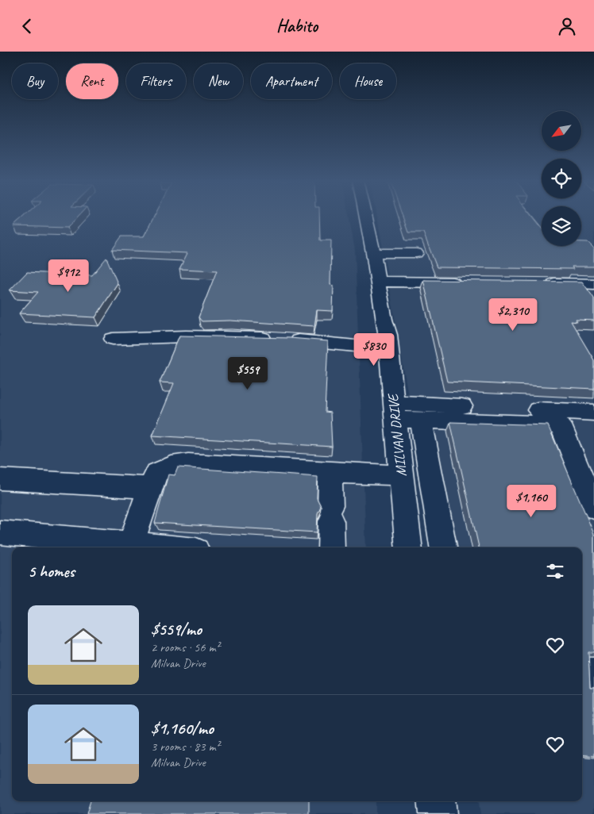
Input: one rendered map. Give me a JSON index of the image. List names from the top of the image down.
{
  "streets": {
    "street": ["MILVAN DRIVE"]
  },
  "north": "bottom left",
  "page": {
    "header": "Habito",
    "chip": [
      "Buy",
      "Rent",
      "Filters",
      "New",
      "Apartment",
      "House"
    ],
    "price": [
      "$912",
      "$2,310",
      "$830",
      "$559",
      "$1,160"
    ],
    "heading": "5 homes",
    "list": [
      {
        "name": "$559/mo",
        "note": "2 rooms · 56 m² · Milvan Drive"
      },
      {
        "name": "$1,160/mo",
        "note": "3 rooms · 83 m² · Milvan Drive"
      }
    ]
  }
}
